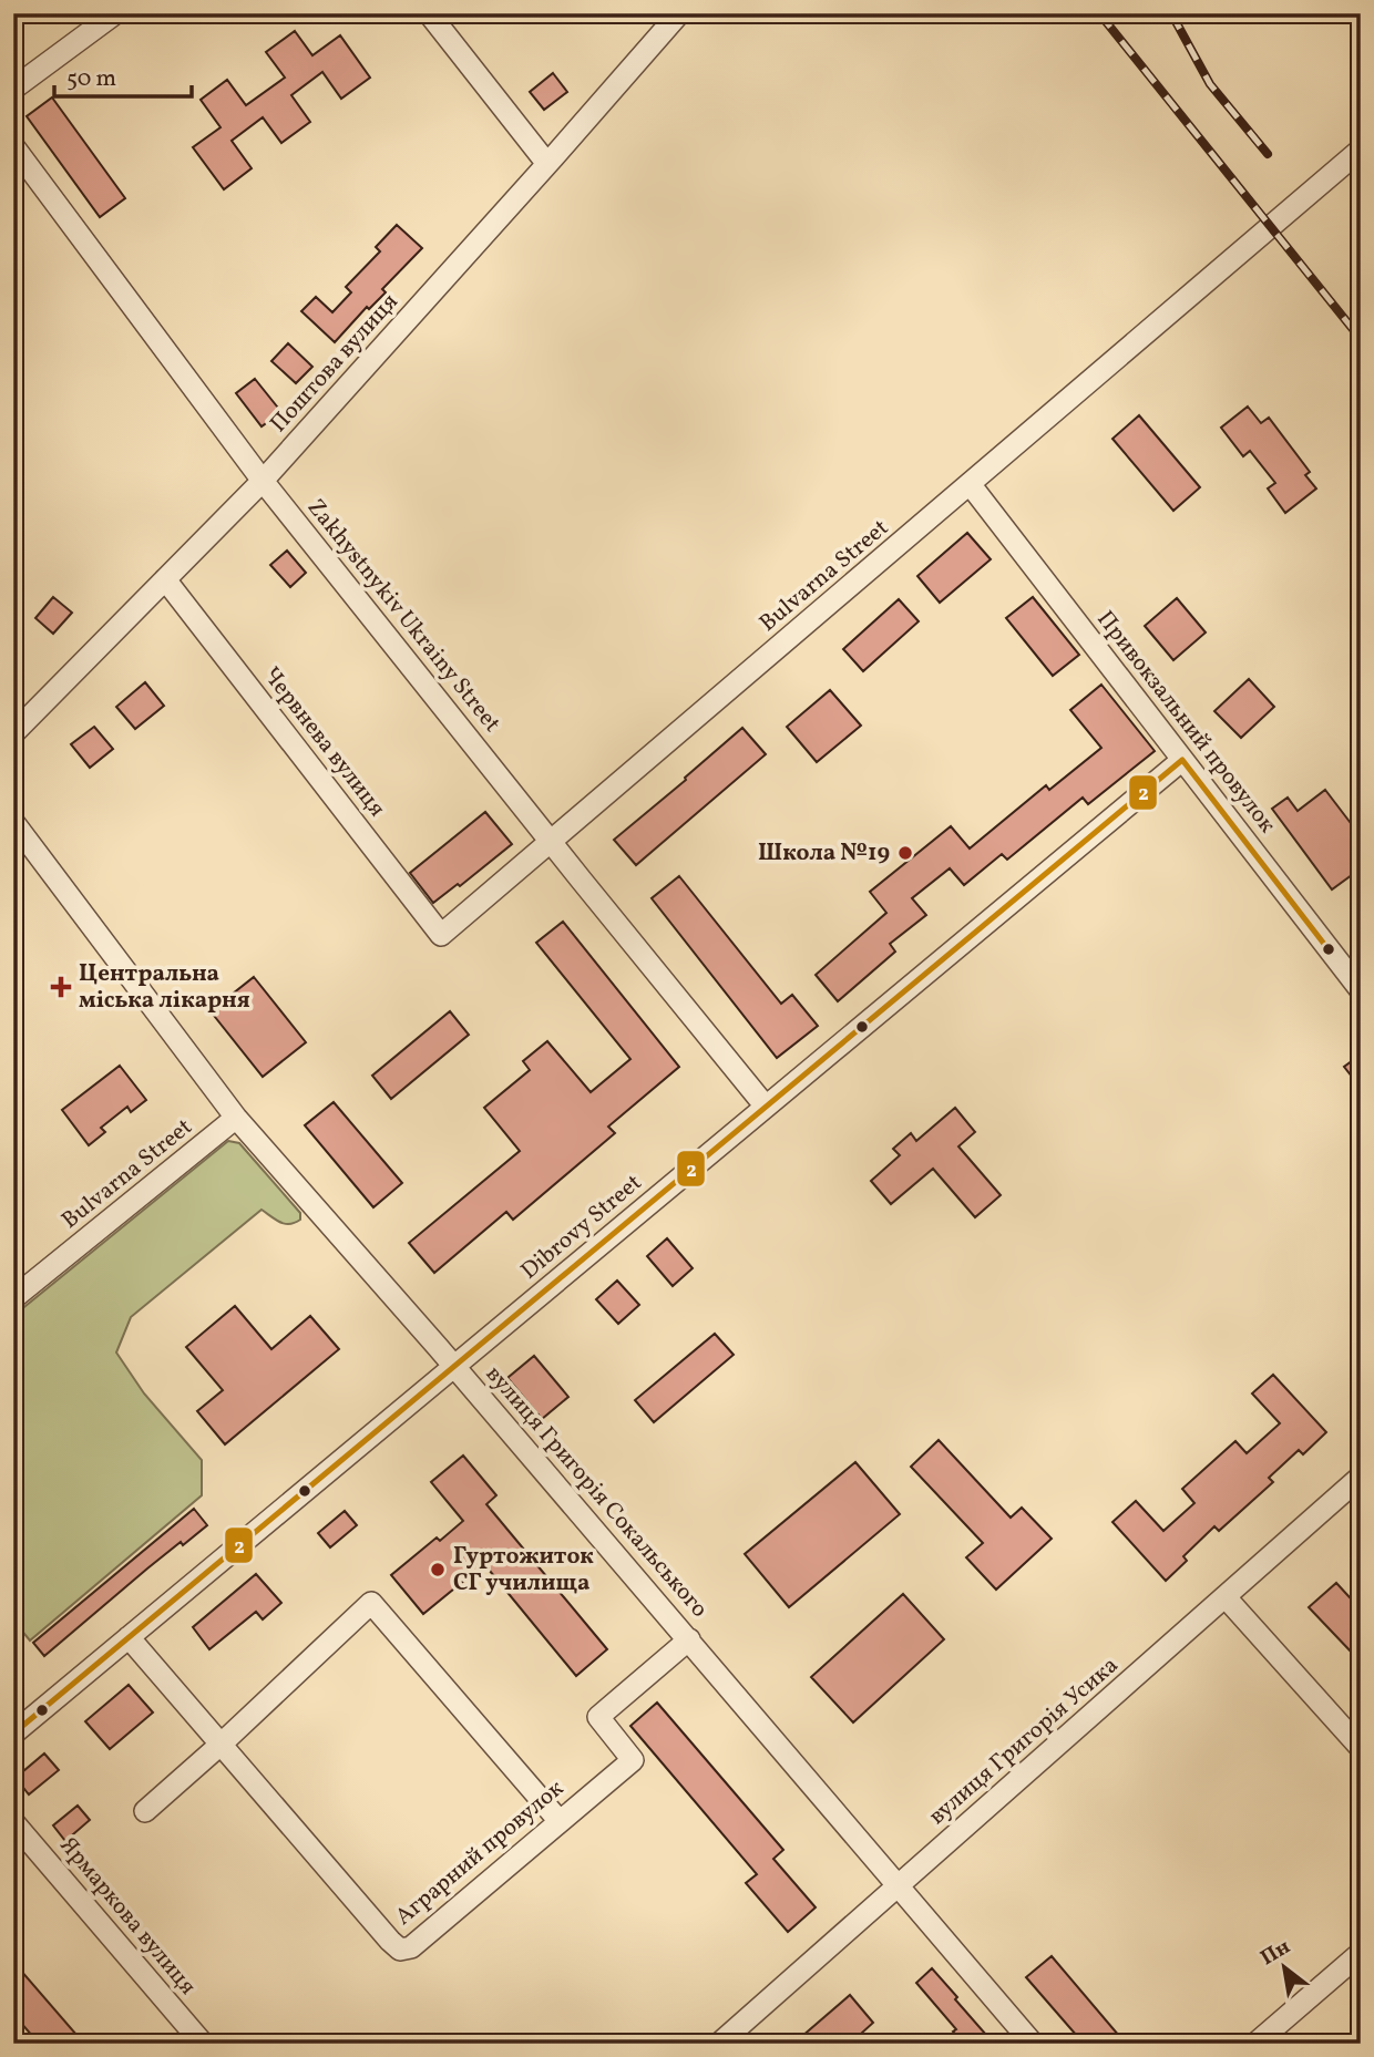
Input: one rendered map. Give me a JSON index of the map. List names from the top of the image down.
{
  "streets": {
    "street": [
      "Поштова вулиця",
      "Bulvarna Street",
      "Zakhystnykiv Ukrainy Street",
      "Привокзальний провулок",
      "Червнева вулиця",
      "Dibrovy Street",
      "вулиця Григорія Сокальського",
      "вулиця Григорія Усика",
      "Аграрний провулок",
      "Ярмаркова вулиця"
    ]
  },
  "crossings": [
    ["Поштова вулиця", "Zakhystnykiv Ukrainy Street"],
    ["Поштова вулиця", "Червнева вулиця"],
    ["Bulvarna Street", "Zakhystnykiv Ukrainy Street"],
    ["Bulvarna Street", "Привокзальний провулок"],
    ["Bulvarna Street", "Червнева вулиця"],
    ["Bulvarna Street", "вулиця Григорія Сокальського"],
    ["Zakhystnykiv Ukrainy Street", "Dibrovy Street"],
    ["Привокзальний провулок", "Dibrovy Street"],
    ["Dibrovy Street", "вулиця Григорія Сокальського"],
    ["Dibrovy Street", "Аграрний провулок"],
    ["вулиця Григорія Сокальського", "вулиця Григорія Усика"],
    ["вулиця Григорія Сокальського", "Аграрний провулок"]
  ],
  "places": {
    "other": ["Школа №19", "Гуртожиток СГ училища"],
    "health": ["Центральна міська лікарня"]
  },
  "lines": ["transit line 2"],
  "scale_bar": "50 m",
  "north": "top left"
}
